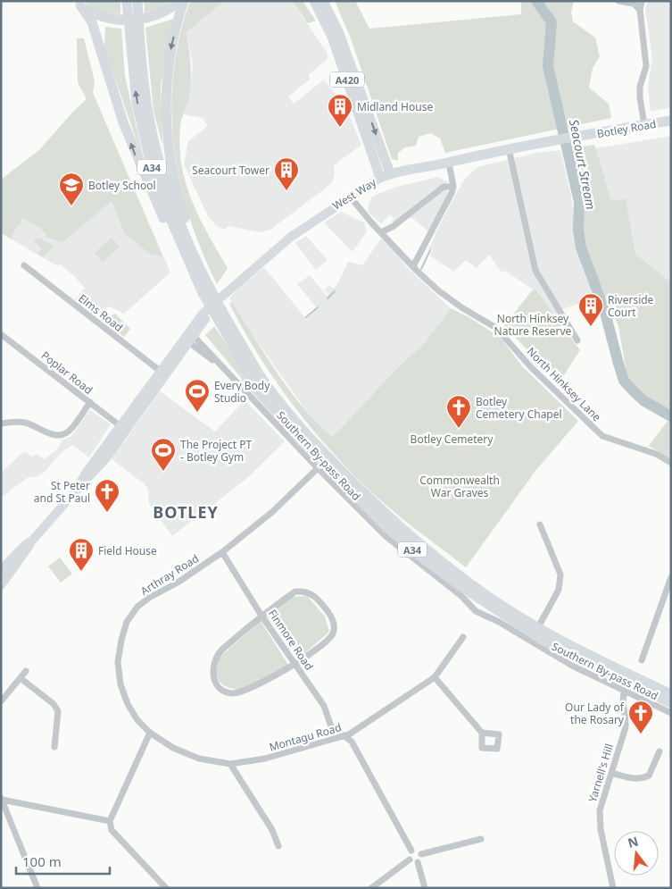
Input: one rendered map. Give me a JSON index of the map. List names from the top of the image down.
{
  "streets": {
    "main road": [
      "A420",
      "Botley Road",
      "A34",
      "West Way",
      "Southern By-pass Road"
    ],
    "street": [
      "Elms Road",
      "Poplar Road",
      "North Hinksey Lane",
      "Arthray Road",
      "Finmore Road",
      "Montagu Road",
      "Yarnell's Hill"
    ]
  },
  "crossings": [
    ["A420", "West Way"],
    ["Botley Road", "West Way"],
    ["A34", "Southern By-pass Road"],
    ["West Way", "Elms Road"],
    ["West Way", "Poplar Road"],
    ["West Way", "North Hinksey Lane"],
    ["Arthray Road", "Finmore Road"],
    ["Arthray Road", "Montagu Road"],
    ["Finmore Road", "Montagu Road"]
  ],
  "districts": ["BOTLEY"],
  "water": ["Seacourt Stream"],
  "parks": ["North Hinksey Nature Reserve", "Botley Cemetery", "Commonwealth War Graves"],
  "places": {
    "building": [
      "Midland House",
      "Seacourt Tower",
      "Riverside Court",
      "Field House"
    ],
    "school or university": ["Botley School"],
    "sports": ["Every Body Studio", "The Project PT - Botley Gym"],
    "church": ["Botley Cemetery Chapel", "St Peter and St Paul", "Our Lady of the Rosary"]
  },
  "scale_bar": "100 m",
  "north": "top"
}
